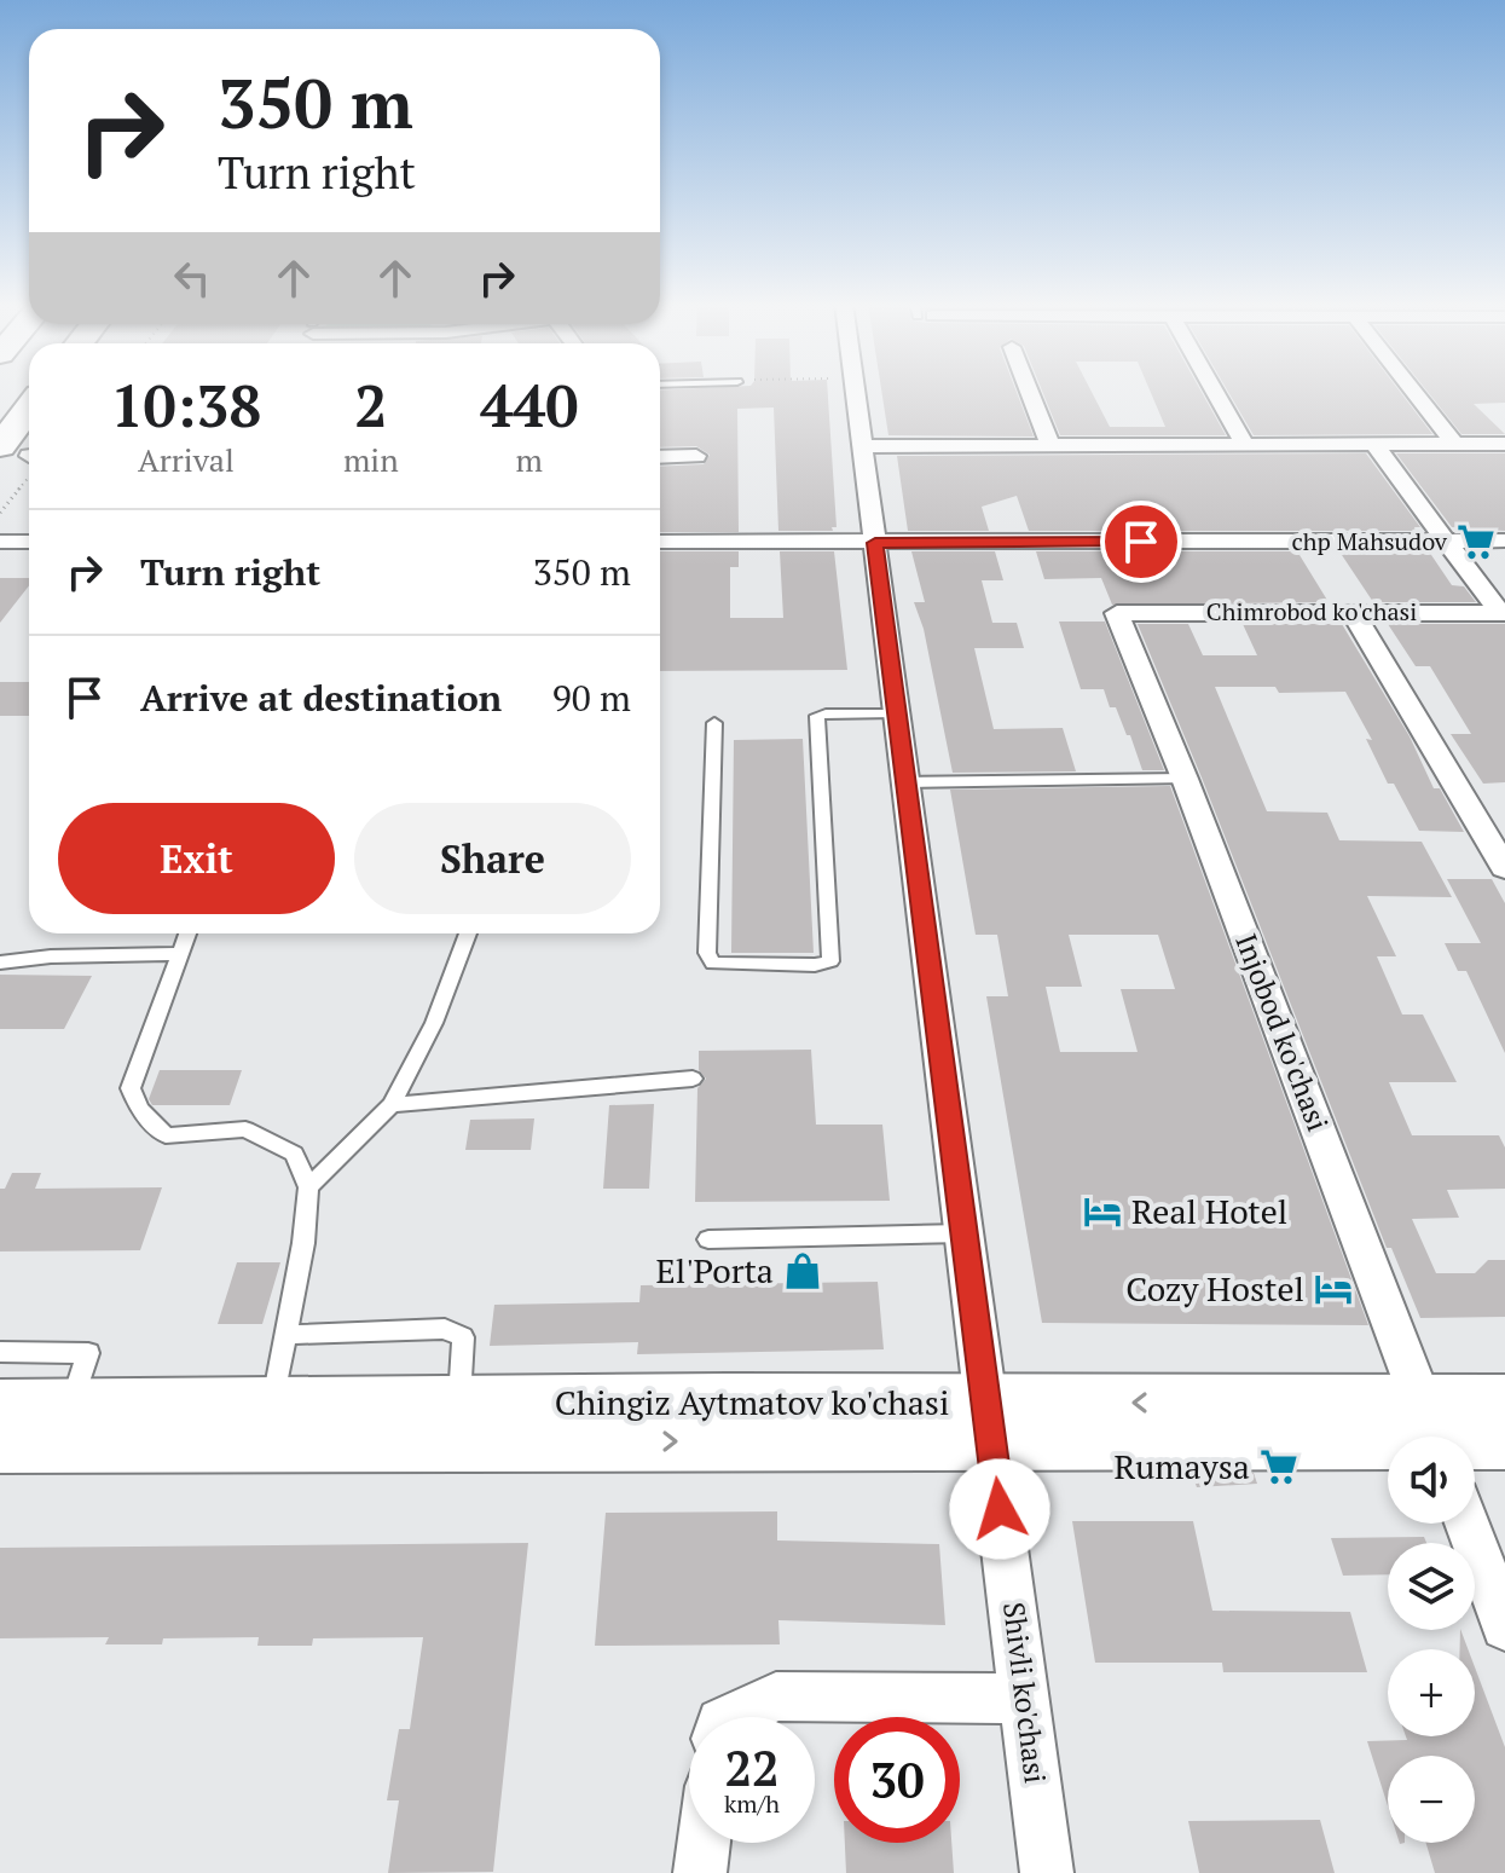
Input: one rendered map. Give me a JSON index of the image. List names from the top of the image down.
{
  "streets": {
    "main road": ["Chingiz Aytmatov ko'chasi"],
    "street": ["Chimrobod ko'chasi", "Injobod ko'chasi", "Shivli ko'chasi"]
  },
  "crossings": [
    ["Chimrobod ko'chasi", "Injobod ko'chasi"],
    ["Injobod ko'chasi", "Chingiz Aytmatov ko'chasi"],
    ["Chingiz Aytmatov ko'chasi", "Shivli ko'chasi"]
  ],
  "places": {
    "supermarket": ["chp Mahsudov", "Rumaysa"],
    "hotel": ["Real Hotel", "Cozy Hostel"],
    "shop": ["El'Porta"]
  },
  "page": {
    "turn": ["350 m", "Turn right"],
    "eta": [
      "10:38",
      "Arrival",
      "2",
      "min",
      "440",
      "m"
    ],
    "list": [
      {
        "name": "Turn right",
        "value": "350 m"
      },
      {
        "name": "Arrive at destination",
        "value": "90 m"
      }
    ],
    "buttons": ["Exit", "Share"],
    "map_buttons": ["+", "−"],
    "speed": "22 km/h",
    "limit": "30"
  }
}
